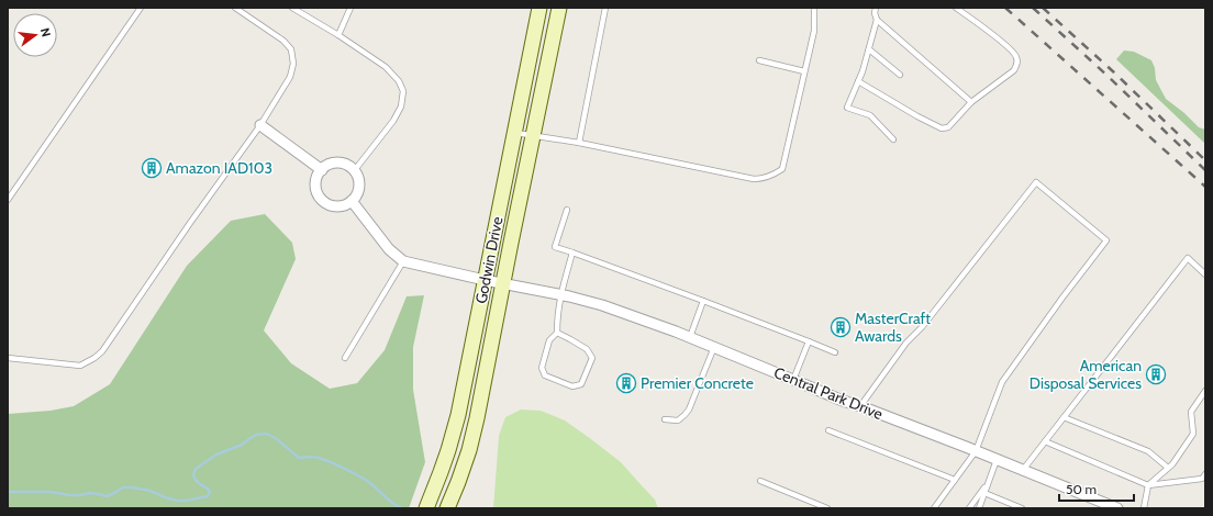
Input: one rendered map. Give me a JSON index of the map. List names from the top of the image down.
{
  "streets": {
    "street": ["Godwin Drive", "Central Park Drive"]
  },
  "crossings": [
    ["Godwin Drive", "Central Park Drive"]
  ],
  "places": {
    "building": [
      "Amazon IAD103",
      "MasterCraft Awards",
      "American Disposal Services",
      "Premier Concrete"
    ]
  },
  "scale_bar": "50 m",
  "north": "right"
}
